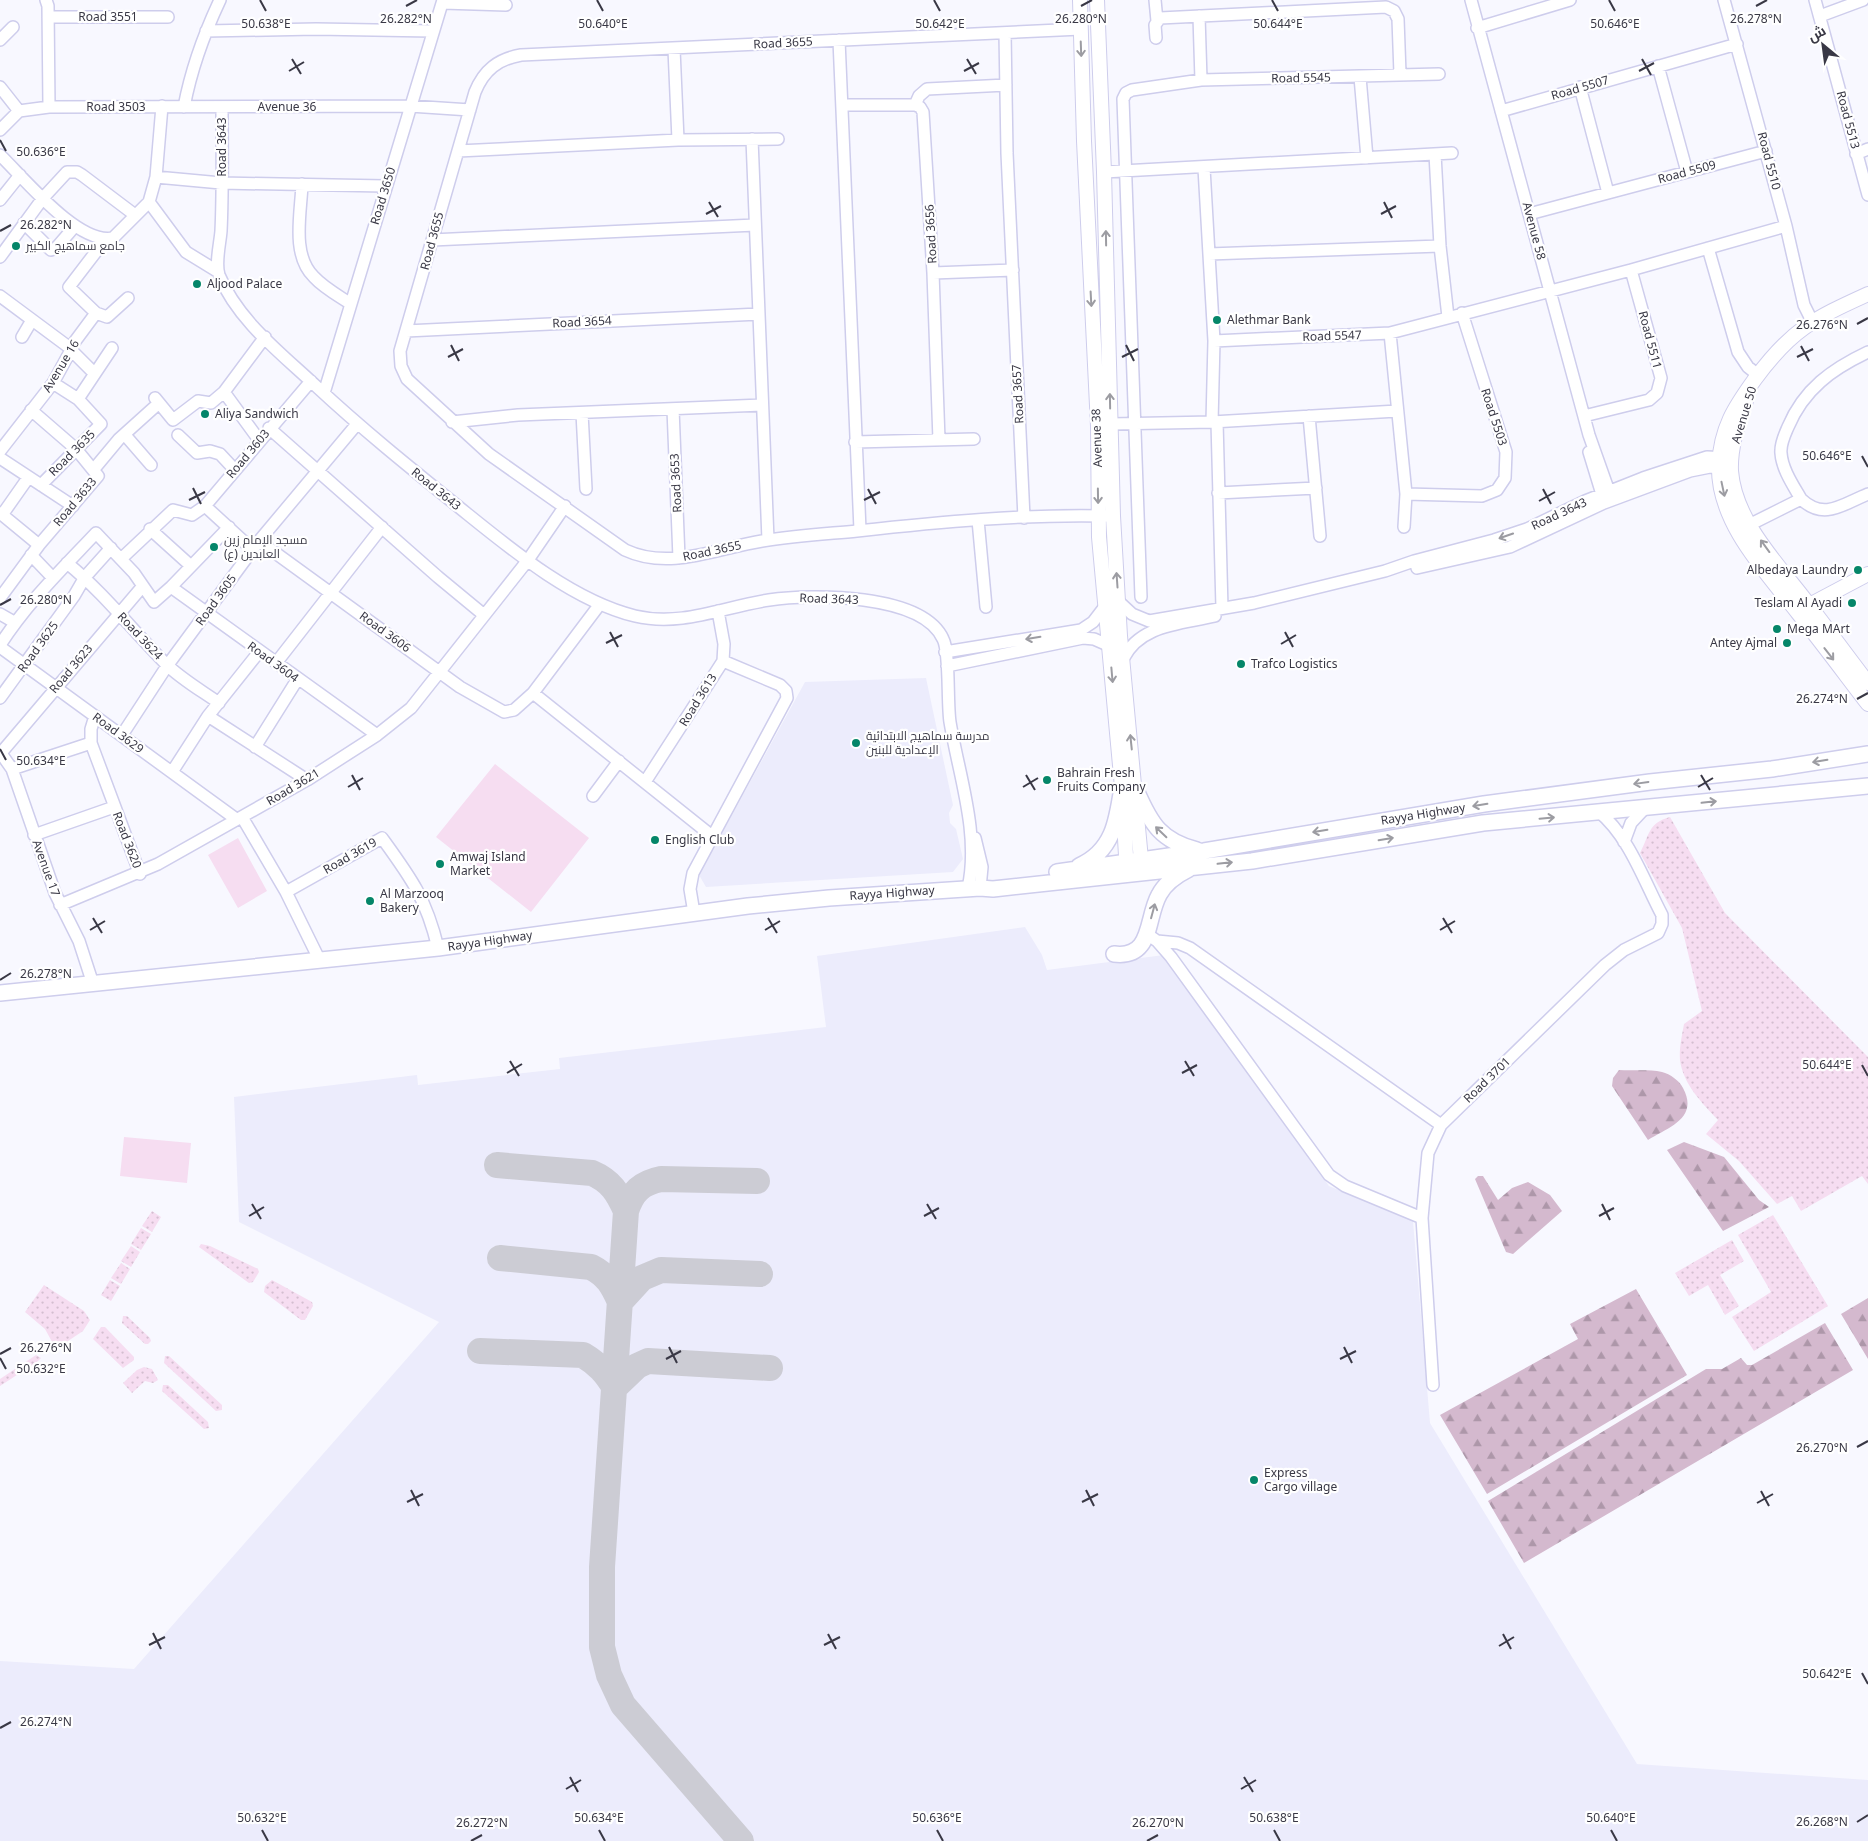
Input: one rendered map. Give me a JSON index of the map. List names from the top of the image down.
{
  "streets": {
    "main road": ["Rayya Highway"],
    "street": [
      "Road 3551",
      "Road 3655",
      "Road 5545",
      "Road 5507",
      "Road 3503",
      "Avenue 36",
      "Road 5513",
      "Road 3643",
      "Road 5510",
      "Road 5509",
      "Road 3650",
      "Avenue 58",
      "Road 3656",
      "Road 3654",
      "Road 5547",
      "Road 5511",
      "Avenue 16",
      "Road 3657",
      "Avenue 50",
      "Road 5503",
      "Avenue 38",
      "Road 3635",
      "Road 3603",
      "Road 3653",
      "Road 3633",
      "Road 3605",
      "Road 3606",
      "Road 3624",
      "Road 3625",
      "Road 3604",
      "Road 3623",
      "Road 3613",
      "Road 3629",
      "Road 3621",
      "Road 3620",
      "Road 3619",
      "Avenue 17",
      "Road 3701"
    ]
  },
  "crossings": [
    ["Road 3655", "Avenue 36"],
    ["Road 3655", "Road 3654"],
    ["Road 3655", "Road 3657"],
    ["Road 3655", "Avenue 38"],
    ["Road 3655", "Road 3653"],
    ["Road 3655", "Road 3621"],
    ["Road 5507", "Road 5510"],
    ["Road 5507", "Avenue 58"],
    ["Road 3503", "Avenue 36"],
    ["Avenue 36", "Road 3643"],
    ["Avenue 36", "Road 3650"],
    ["Road 3643", "Road 3650"],
    ["Road 3643", "Avenue 58"],
    ["Road 3643", "Avenue 50"],
    ["Road 3643", "Avenue 38"],
    ["Road 3643", "Road 3603"],
    ["Road 3643", "Road 3605"],
    ["Road 3643", "Road 3613"],
    ["Road 3643", "Road 3621"],
    ["Road 5510", "Road 5509"],
    ["Road 5509", "Avenue 58"],
    ["Avenue 58", "Road 5547"],
    ["Avenue 58", "Road 5511"],
    ["Road 5547", "Road 5503"],
    ["Avenue 16", "Road 3633"],
    ["Avenue 38", "Rayya Highway"],
    ["Road 3635", "Road 3633"],
    ["Road 3605", "Road 3606"],
    ["Road 3605", "Road 3624"],
    ["Road 3605", "Road 3604"],
    ["Road 3605", "Road 3629"],
    ["Road 3606", "Road 3621"],
    ["Road 3624", "Road 3625"],
    ["Road 3624", "Road 3623"],
    ["Road 3625", "Road 3629"],
    ["Road 3604", "Road 3621"],
    ["Road 3623", "Road 3629"],
    ["Road 3623", "Avenue 17"],
    ["Road 3629", "Road 3621"],
    ["Road 3629", "Rayya Highway"],
    ["Road 3629", "Road 3620"],
    ["Road 3629", "Road 3619"],
    ["Road 3621", "Road 3620"],
    ["Road 3621", "Avenue 17"],
    ["Rayya Highway", "Road 3619"],
    ["Rayya Highway", "Avenue 17"],
    ["Rayya Highway", "Road 3701"],
    ["Road 3620", "Avenue 17"]
  ],
  "places": [
    "جامع سماهيج الكبير",
    "Aljood Palace",
    "Alethmar Bank",
    "Aliya Sandwich",
    "مسجد الإمام زين العابدين (ع)",
    "Albedaya Laundry",
    "Teslam Al Ayadi",
    "Mega MArt",
    "Antey Ajmal",
    "Trafco Logistics",
    "مدرسة سماهيج الابتدائية الإعدادية للبنين",
    "Bahrain Fresh Fruits Company",
    "English Club",
    "Amwaj Island Market",
    "Al Marzooq Bakery",
    "Express Cargo village"
  ],
  "north": "top left",
  "coordinates": [
    "26.282°N",
    "26.280°N",
    "26.278°N",
    "50.638°E",
    "50.640°E",
    "50.642°E",
    "50.644°E",
    "50.646°E",
    "50.636°E",
    "26.276°N",
    "26.274°N",
    "50.634°E",
    "50.632°E",
    "26.270°N",
    "26.268°N",
    "26.272°N"
  ]
}
